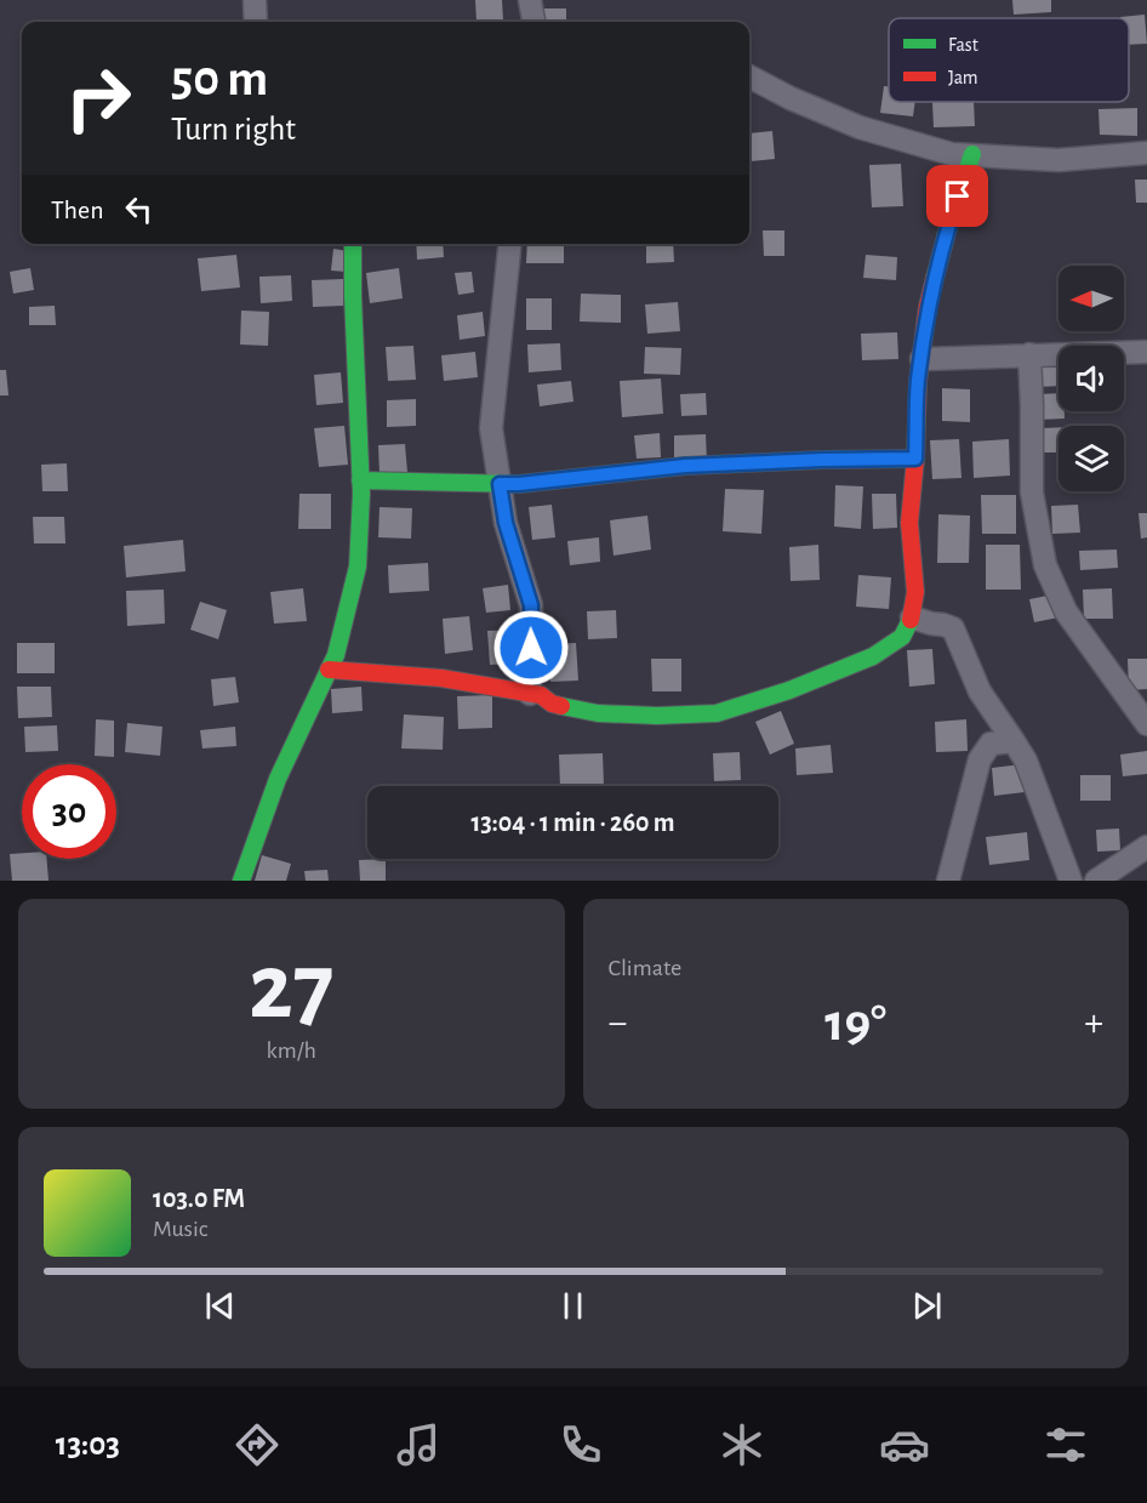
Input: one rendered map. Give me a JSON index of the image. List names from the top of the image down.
{
  "legend": ["Fast", "Jam"],
  "north": "left",
  "page": {
    "turn": ["50 m", "Turn right"],
    "then": "Then",
    "limit": "30",
    "trip": "13:04 · 1 min · 260 m",
    "tile": [
      ["27", "km/h"],
      "Climate"
    ],
    "heat": ["−", "19°", "+"],
    "song": ["103.0 FM", "Music"],
    "tabs": "13:03"
  }
}
